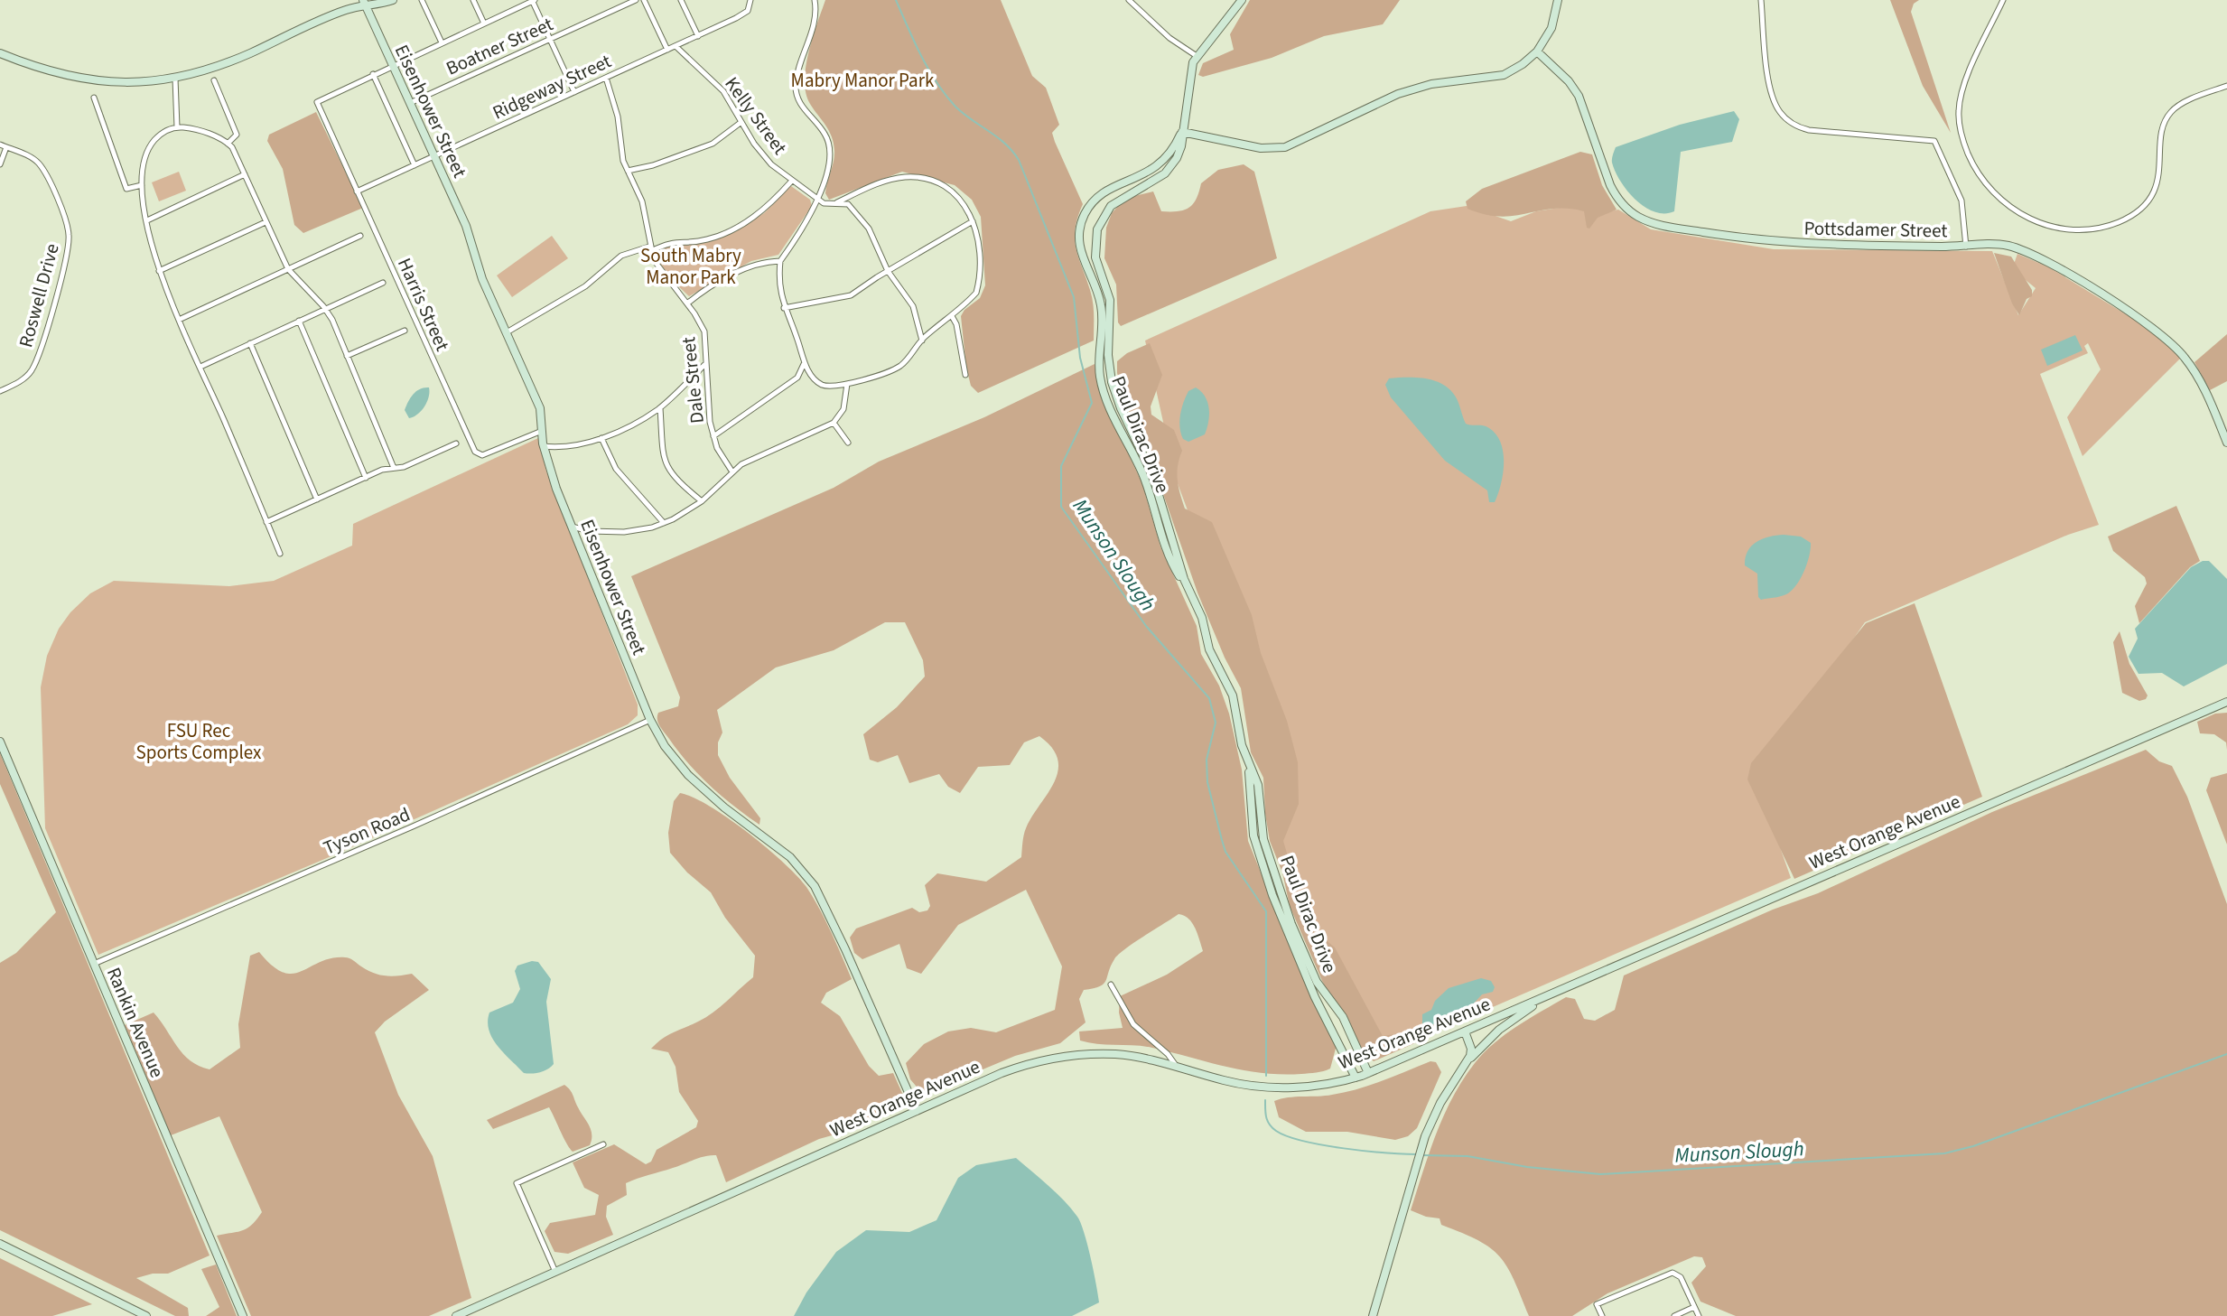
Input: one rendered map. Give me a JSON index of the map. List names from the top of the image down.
{
  "streets": {
    "street": [
      "Boatner Street",
      "Ridgeway Street",
      "Eisenhower Street",
      "Kelly Street",
      "Pottsdamer Street",
      "Roswell Drive",
      "Harris Street",
      "Dale Street",
      "Paul Dirac Drive",
      "Tyson Road",
      "West Orange Avenue",
      "Rankin Avenue"
    ]
  },
  "crossings": [
    ["Boatner Street", "Eisenhower Street"],
    ["Ridgeway Street", "Eisenhower Street"],
    ["Ridgeway Street", "Kelly Street"],
    ["Ridgeway Street", "Harris Street"],
    ["Ridgeway Street", "Dale Street"],
    ["Eisenhower Street", "Harris Street"],
    ["Eisenhower Street", "Tyson Road"],
    ["Eisenhower Street", "West Orange Avenue"],
    ["Paul Dirac Drive", "West Orange Avenue"],
    ["Tyson Road", "Rankin Avenue"]
  ],
  "water": ["Munson Slough"],
  "parks": ["Mabry Manor Park", "South Mabry Manor Park", "FSU Rec Sports Complex"]
}
